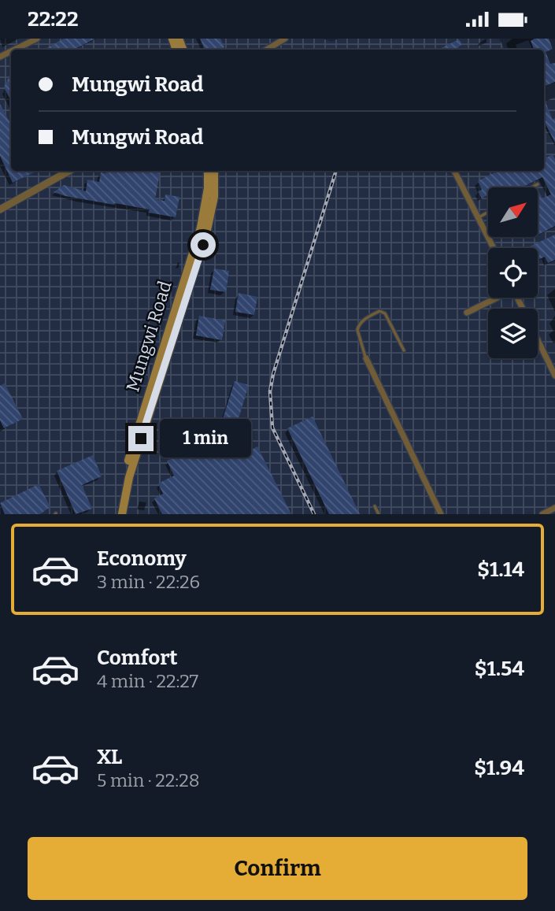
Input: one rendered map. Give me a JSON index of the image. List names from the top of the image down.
{
  "streets": {
    "main road": ["Mungwi Road"]
  },
  "north": "top right",
  "page": {
    "status": "22:22",
    "banner": ["Mungwi Road", "Mungwi Road"],
    "bubble": "1 min",
    "list": [
      {
        "name": "Economy",
        "note": "3 min · 22:26",
        "value": "$1.14"
      },
      {
        "name": "Comfort",
        "note": "4 min · 22:27",
        "value": "$1.54"
      },
      {
        "name": "XL",
        "note": "5 min · 22:28",
        "value": "$1.94"
      }
    ],
    "buttons": "Confirm"
  }
}
